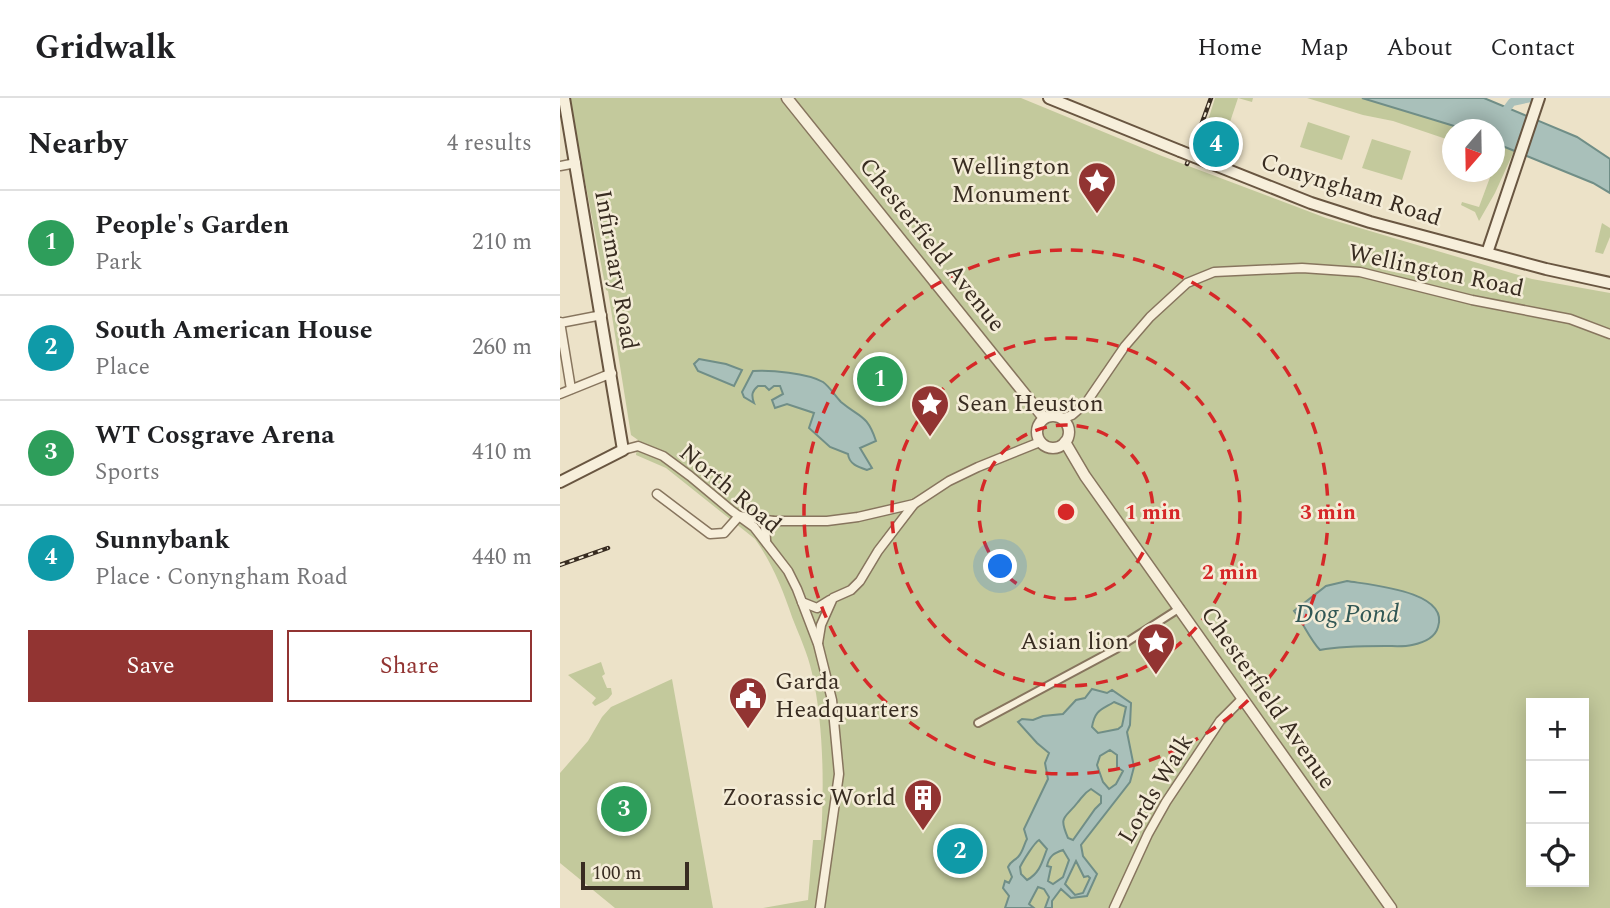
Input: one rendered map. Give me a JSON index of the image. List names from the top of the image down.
{
  "streets": {
    "main road": ["Conyngham Road", "Infirmary Road"],
    "street": [
      "Chesterfield Avenue",
      "Wellington Road",
      "North Road",
      "Lords Walk"
    ]
  },
  "crossings": [
    ["Chesterfield Avenue", "Wellington Road"],
    ["Chesterfield Avenue", "Lords Walk"],
    ["Infirmary Road", "North Road"]
  ],
  "water": ["Dog Pond"],
  "places": {
    "place": ["Wellington Monument", "Sean Heuston", "Asian lion"],
    "public building": ["Garda Headquarters"],
    "building": ["Zoorassic World"]
  },
  "scale_bar": "100 m",
  "north": "bottom",
  "page": {
    "header": "Gridwalk",
    "nav": [
      "Home",
      "Map",
      "About",
      "Contact"
    ],
    "heading": ["Nearby", "4 results"],
    "pins": [
      "4",
      "1",
      "3",
      "2"
    ],
    "list": [
      {
        "mark": "1",
        "name": "People's Garden",
        "note": "Park",
        "value": "210 m"
      },
      {
        "mark": "2",
        "name": "South American House",
        "note": "Place",
        "value": "260 m"
      },
      {
        "mark": "3",
        "name": "WT Cosgrave Arena",
        "note": "Sports",
        "value": "410 m"
      },
      {
        "mark": "4",
        "name": "Sunnybank",
        "note": "Place · Conyngham Road",
        "value": "440 m"
      }
    ],
    "buttons": ["Save", "Share"],
    "map_buttons": ["+", "−"],
    "scale": "100 m"
  },
  "rings": ["1 min", "3 min", "2 min"]
}
